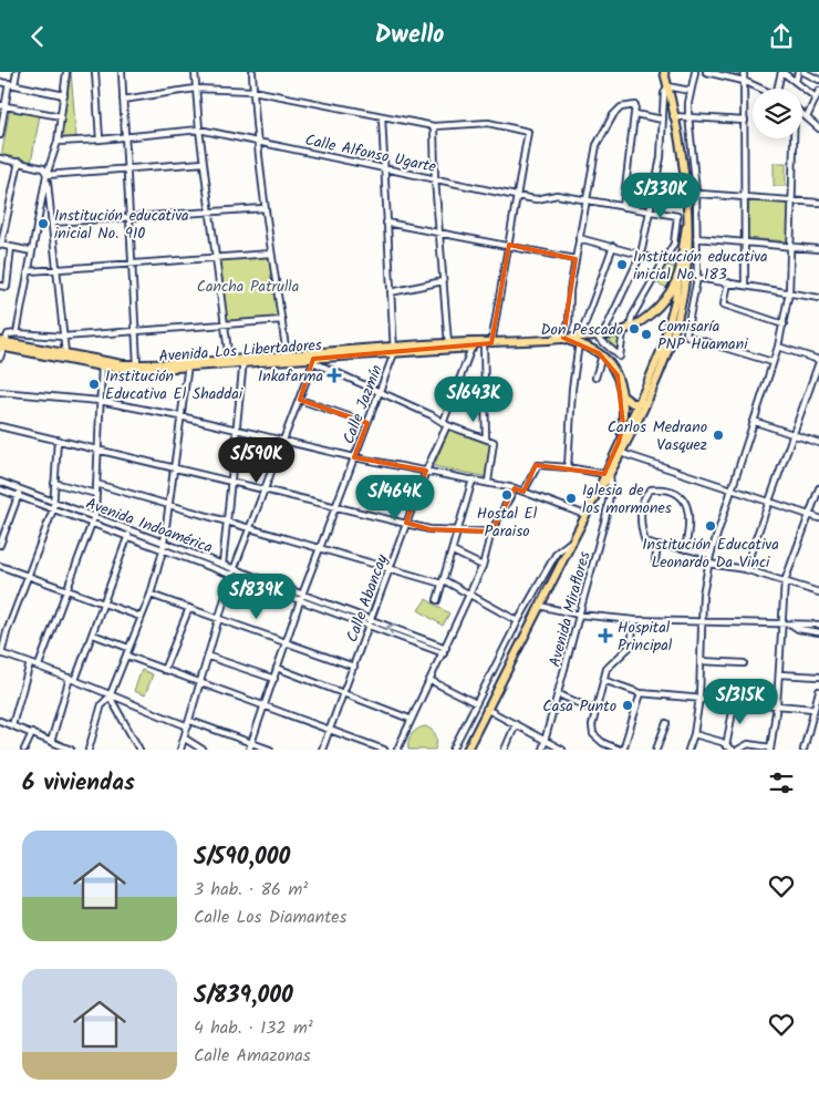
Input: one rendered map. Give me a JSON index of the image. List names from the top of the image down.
{
  "streets": {
    "highway": ["Avenida Los Libertadores"],
    "street": [
      "Calle Alfonso Ugarte",
      "Calle Jazmín",
      "Avenida Indoamérica",
      "Calle Abancay",
      "Avenida Miraflores"
    ]
  },
  "crossings": [
    ["Calle Alfonso Ugarte", "Calle Jazmín"],
    ["Avenida Los Libertadores", "Calle Jazmín"],
    ["Avenida Los Libertadores", "Calle Abancay"],
    ["Calle Jazmín", "Avenida Indoamérica"],
    ["Avenida Indoamérica", "Calle Abancay"]
  ],
  "parks": ["Cancha Patrulla"],
  "places": {
    "other": [
      "Institución educativa inicial No. 910",
      "Institución educativa inicial No. 183",
      "Don Pescado",
      "Comisaría PNP Huamani",
      "Institución Educativa El Shaddai",
      "Carlos Medrano Vasquez",
      "Hostal El Paraiso",
      "Iglesia de los mormones",
      "Institución Educativa Leonardo Da Vinci",
      "Casa Punto"
    ],
    "health": ["Inkafarma", "Hospital Principal"]
  },
  "page": {
    "header": "Dwello",
    "price": [
      "S/330K",
      "S/643K",
      "S/590K",
      "S/464K",
      "S/839K",
      "S/315K"
    ],
    "heading": "6 viviendas",
    "list": [
      {
        "name": "S/590,000",
        "note": "3 hab. · 86 m² · Calle Los Diamantes"
      },
      {
        "name": "S/839,000",
        "note": "4 hab. · 132 m² · Calle Amazonas"
      }
    ]
  }
}
